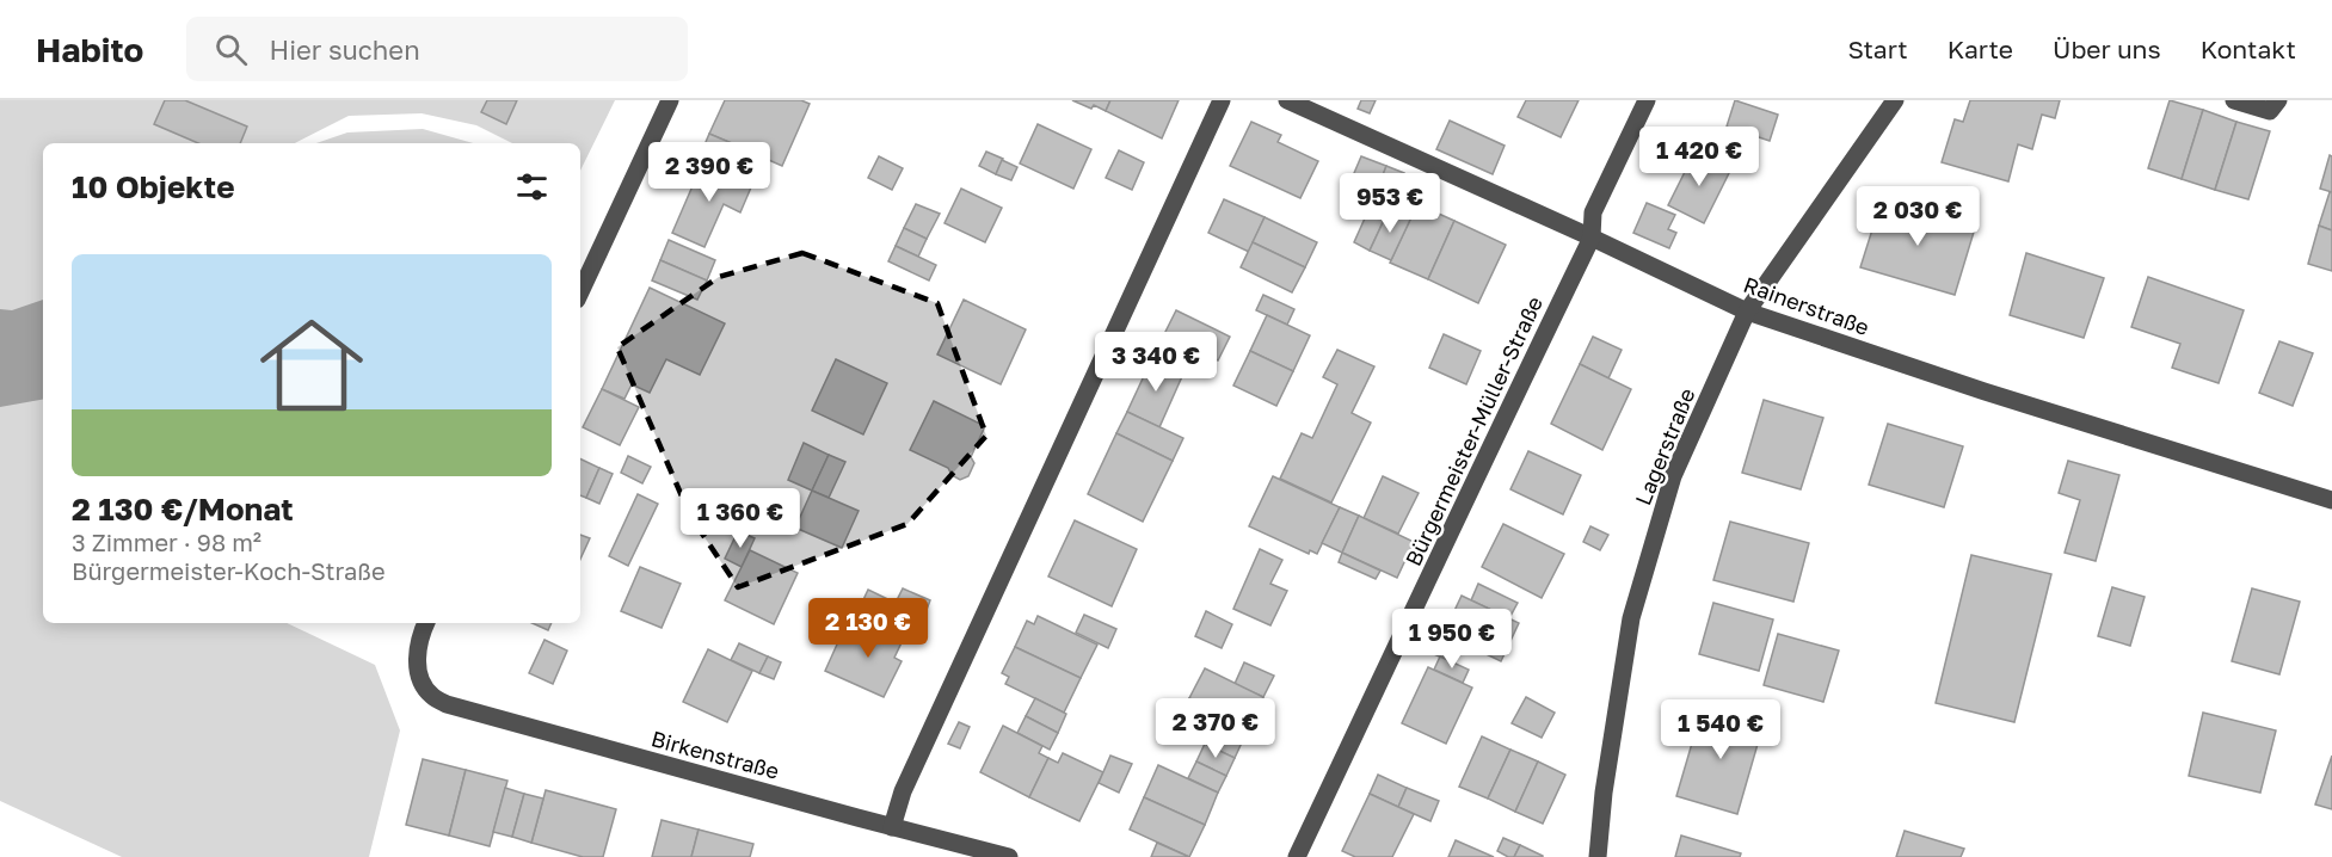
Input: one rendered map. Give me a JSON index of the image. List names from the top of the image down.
{
  "streets": {
    "street": [
      "Rainerstraße",
      "Bürgermeister-Müller-Straße",
      "Lagerstraße",
      "Birkenstraße"
    ]
  },
  "crossings": [
    ["Rainerstraße", "Bürgermeister-Müller-Straße"],
    ["Rainerstraße", "Lagerstraße"]
  ],
  "page": {
    "header": "Habito",
    "search": "Hier suchen",
    "nav": [
      "Start",
      "Karte",
      "Über uns",
      "Kontakt"
    ],
    "price": [
      "1 420 €",
      "2 390 €",
      "953 €",
      "2 030 €",
      "3 340 €",
      "1 360 €",
      "2 130 €",
      "1 950 €",
      "2 370 €",
      "1 540 €"
    ],
    "heading": "10 Objekte",
    "list": [
      {
        "name": "2 130 €/Monat",
        "note": "3 Zimmer · 98 m² · Bürgermeister-Koch-Straße"
      }
    ]
  }
}
